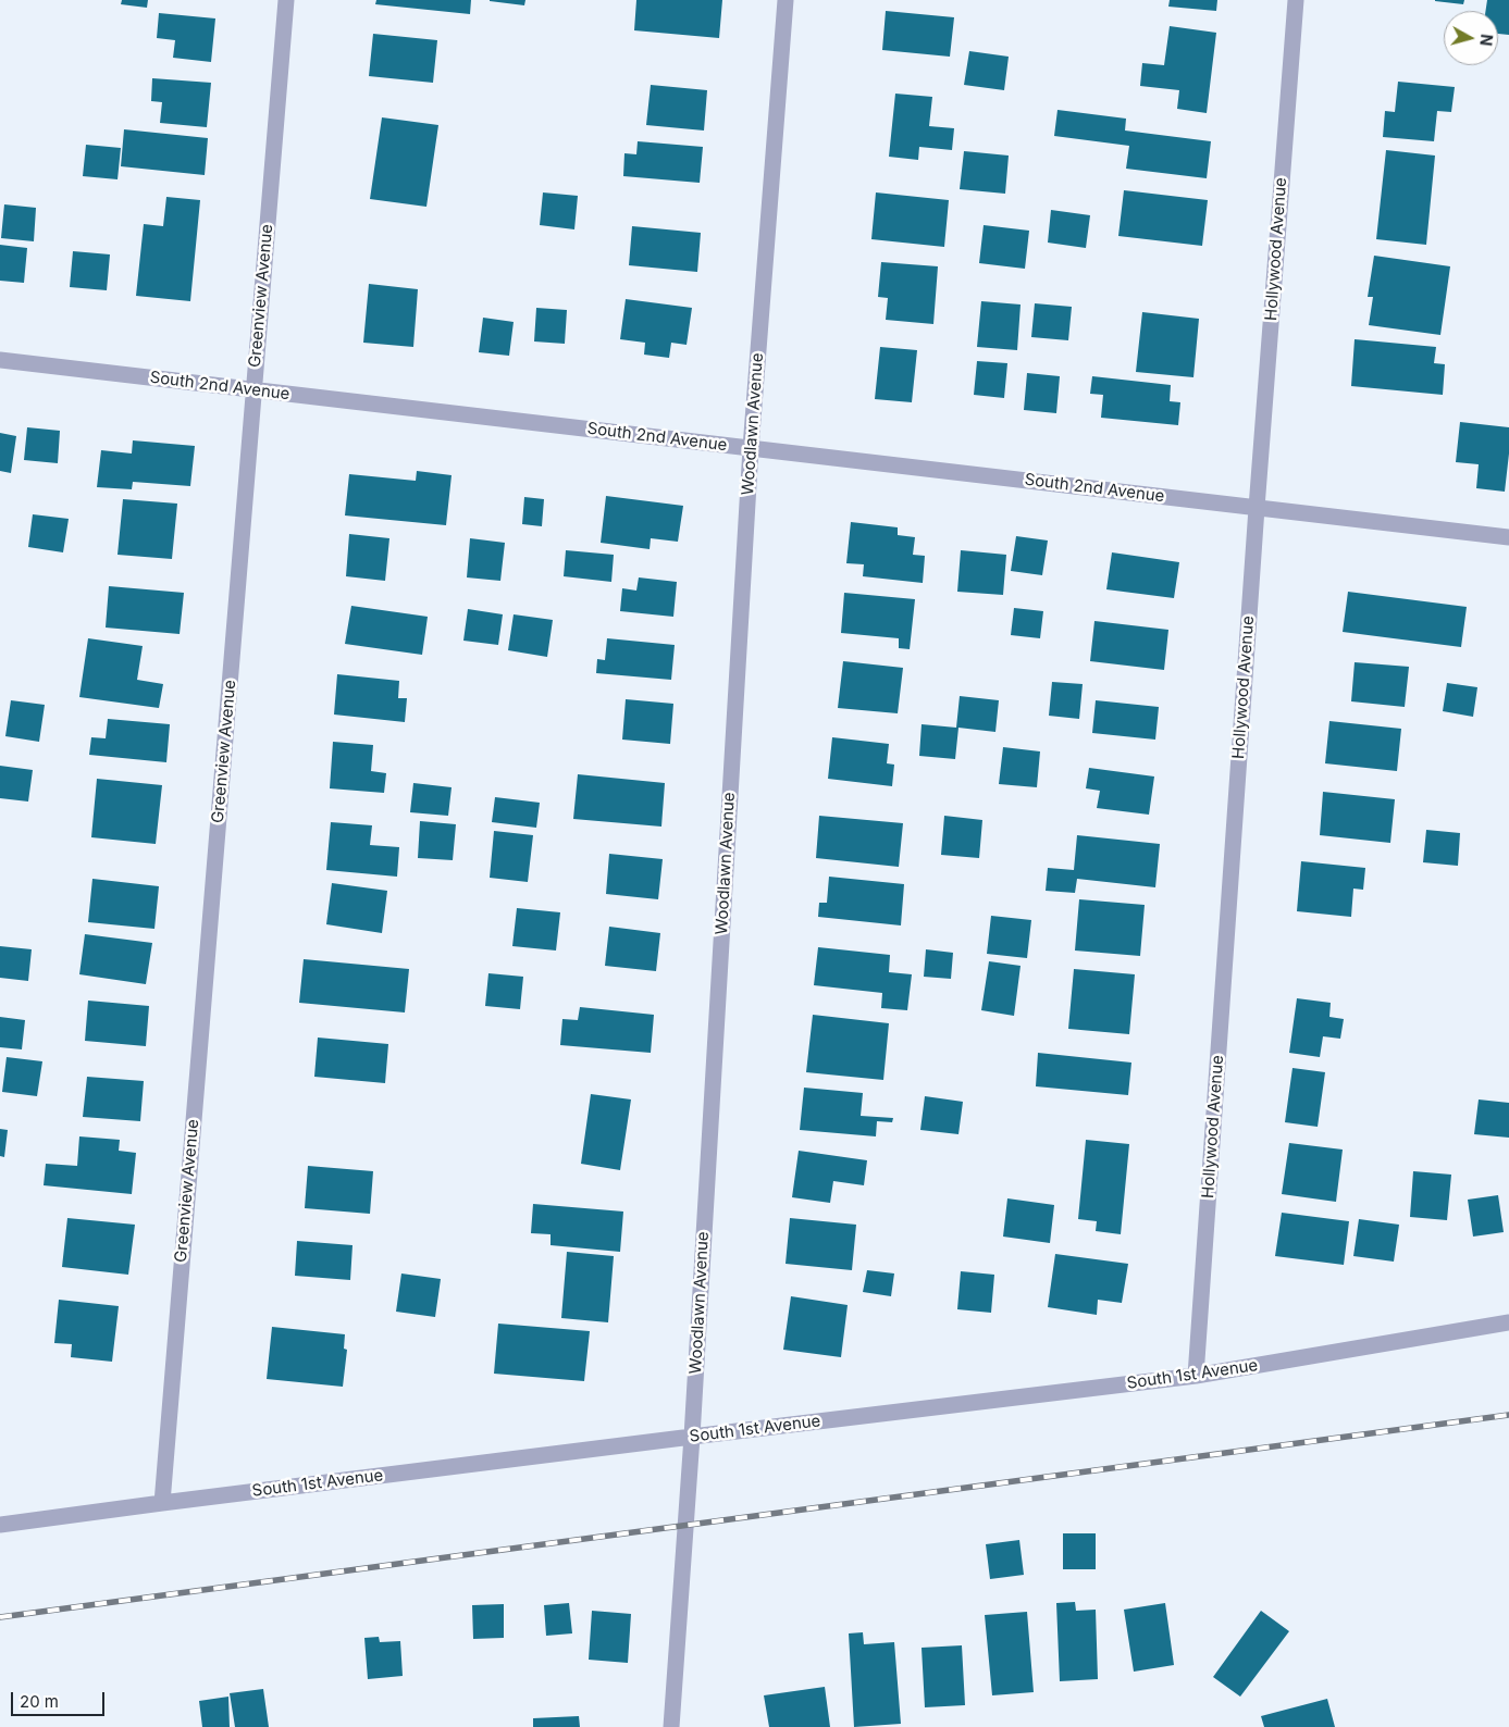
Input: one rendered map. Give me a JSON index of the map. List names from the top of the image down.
{
  "streets": {
    "street": [
      "Hollywood Avenue",
      "Greenview Avenue",
      "South 2nd Avenue",
      "Woodlawn Avenue",
      "South 1st Avenue"
    ]
  },
  "crossings": [
    ["Hollywood Avenue", "South 2nd Avenue"],
    ["Hollywood Avenue", "South 1st Avenue"],
    ["Greenview Avenue", "South 2nd Avenue"],
    ["Greenview Avenue", "South 1st Avenue"],
    ["South 2nd Avenue", "Woodlawn Avenue"],
    ["Woodlawn Avenue", "South 1st Avenue"]
  ],
  "scale_bar": "20 m",
  "north": "right"
}
